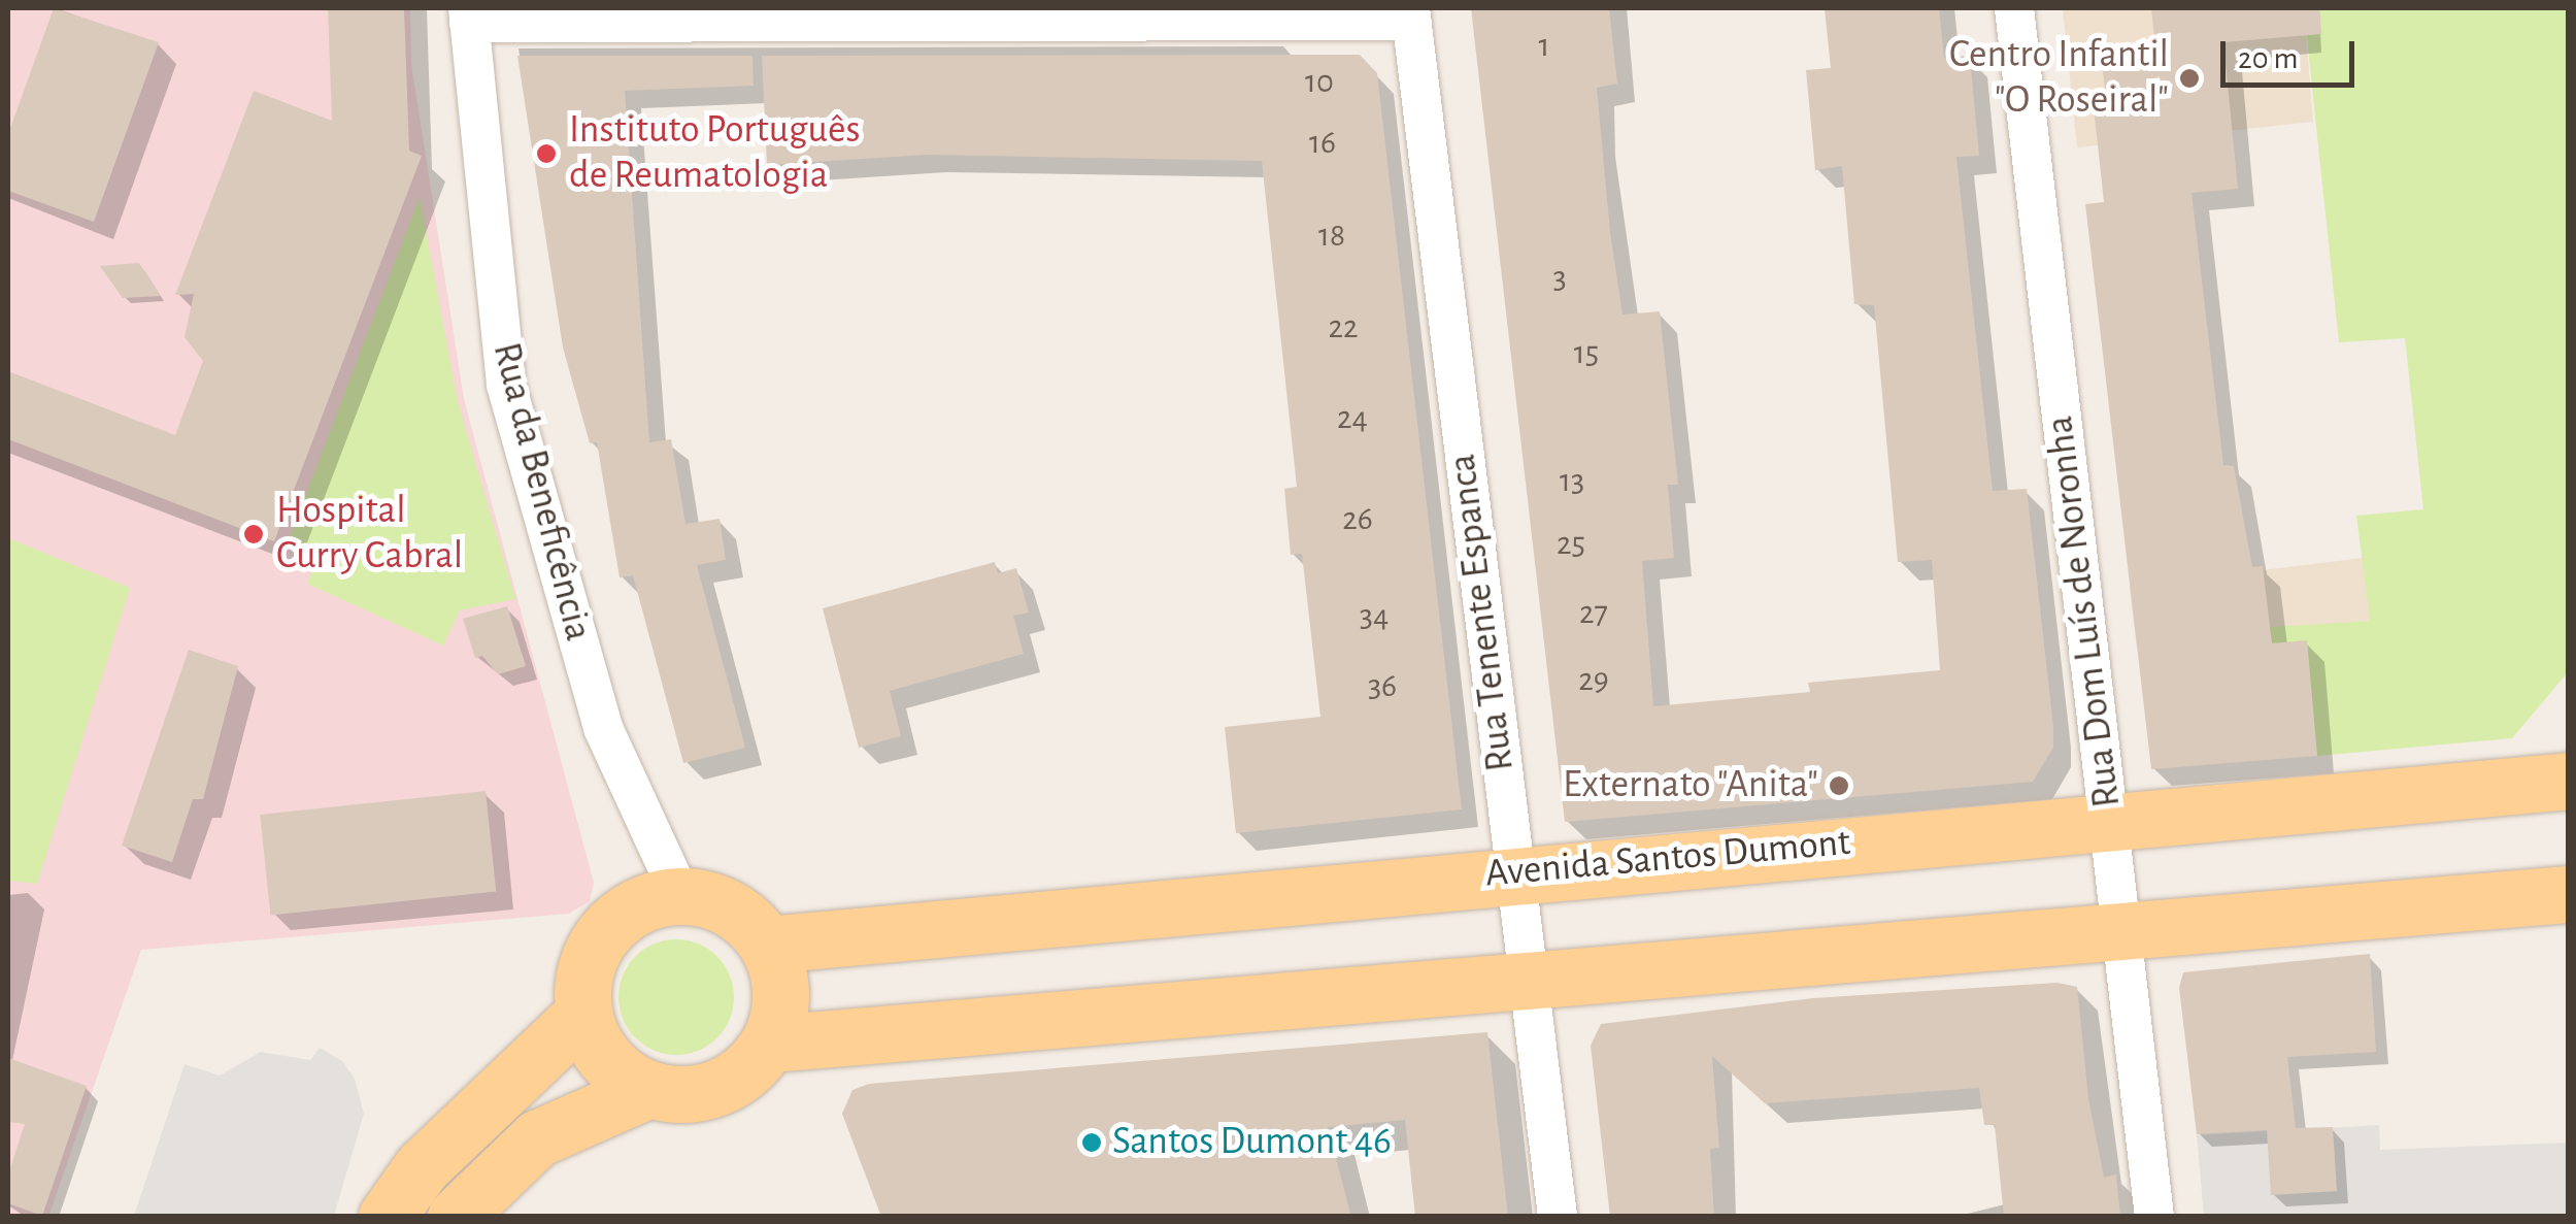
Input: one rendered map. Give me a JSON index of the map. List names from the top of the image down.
{
  "streets": {
    "main road": ["Avenida Santos Dumont"],
    "street": ["Rua da Beneficência", "Rua Dom Luís de Noronha", "Rua Tenente Espanca"]
  },
  "crossings": [
    ["Rua da Beneficência", "Avenida Santos Dumont"],
    ["Rua Dom Luís de Noronha", "Avenida Santos Dumont"],
    ["Rua Tenente Espanca", "Avenida Santos Dumont"]
  ],
  "places": [
    "Centro Infantil \"O Roseiral\"",
    "Instituto Português de Reumatologia",
    "Hospital Curry Cabral",
    "Externato \"Anita\"",
    "Santos Dumont 46"
  ],
  "house_numbers": [
    "1",
    "10",
    "16",
    "18",
    "3",
    "22",
    "15",
    "24",
    "13",
    "26",
    "25",
    "27",
    "34",
    "29",
    "36"
  ],
  "scale_bar": "20 m"
}
